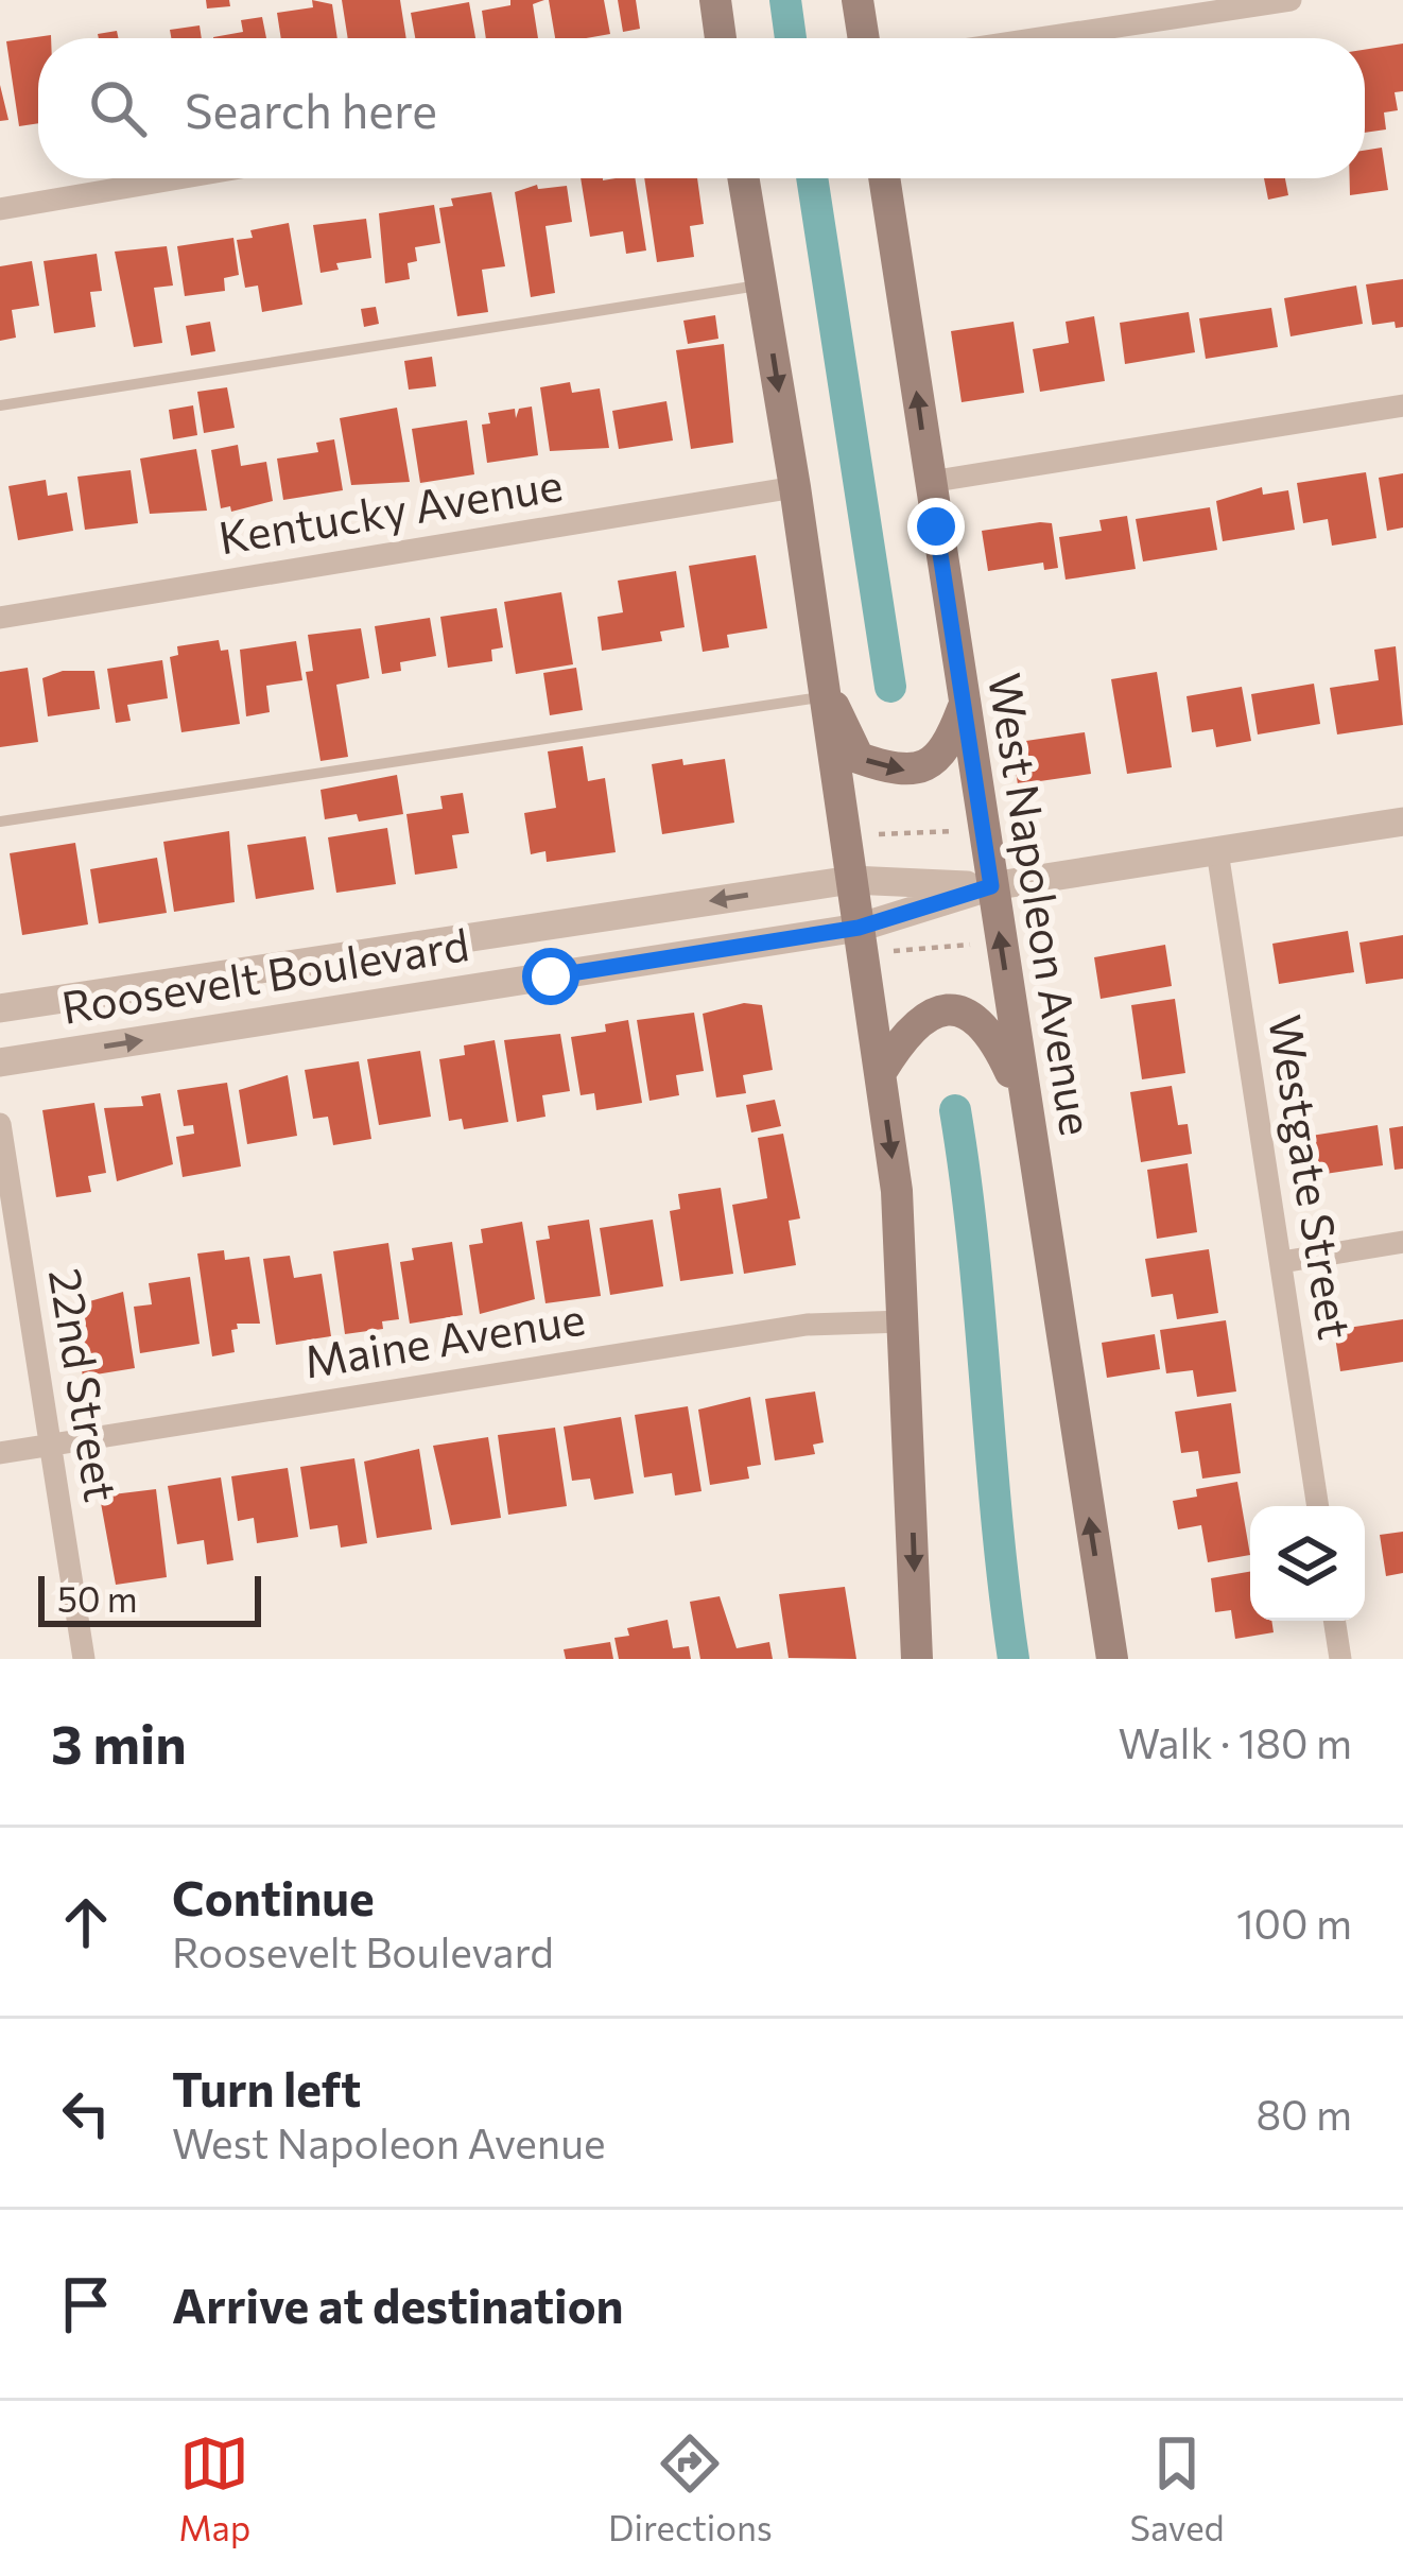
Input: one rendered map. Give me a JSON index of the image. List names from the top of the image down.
{
  "streets": {
    "main road": ["West Napoleon Avenue"],
    "street": [
      "Kentucky Avenue",
      "Roosevelt Boulevard",
      "Westgate Street",
      "Maine Avenue",
      "22nd Street"
    ]
  },
  "crossings": [
    ["West Napoleon Avenue", "Roosevelt Boulevard"],
    ["Roosevelt Boulevard", "Westgate Street"],
    ["Maine Avenue", "22nd Street"]
  ],
  "scale_bar": "50 m",
  "page": {
    "search": "Search here",
    "scale": "50 m",
    "heading": ["3 min", "Walk · 180 m"],
    "list": [
      ["Continue", "Roosevelt Boulevard", "100 m"],
      ["Turn left", "West Napoleon Avenue", "80 m"],
      "Arrive at destination"
    ],
    "nav": ["Map", "Directions", "Saved"]
  }
}
